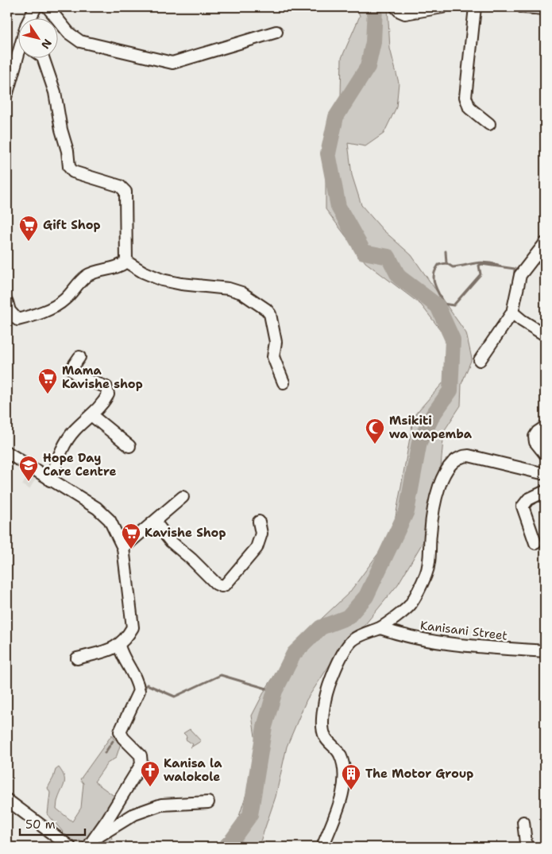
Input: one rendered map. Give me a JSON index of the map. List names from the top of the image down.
{
  "streets": {
    "street": ["Kanisani Street"]
  },
  "places": {
    "supermarket": ["Gift Shop", "Mama Kavishe shop", "Kavishe Shop"],
    "mosque": ["Msikiti wa wapemba"],
    "school or university": ["Hope Day Care Centre"],
    "church": ["Kanisa la walokole"],
    "building": ["The Motor Group"]
  },
  "scale_bar": "50 m",
  "north": "bottom right"
}
